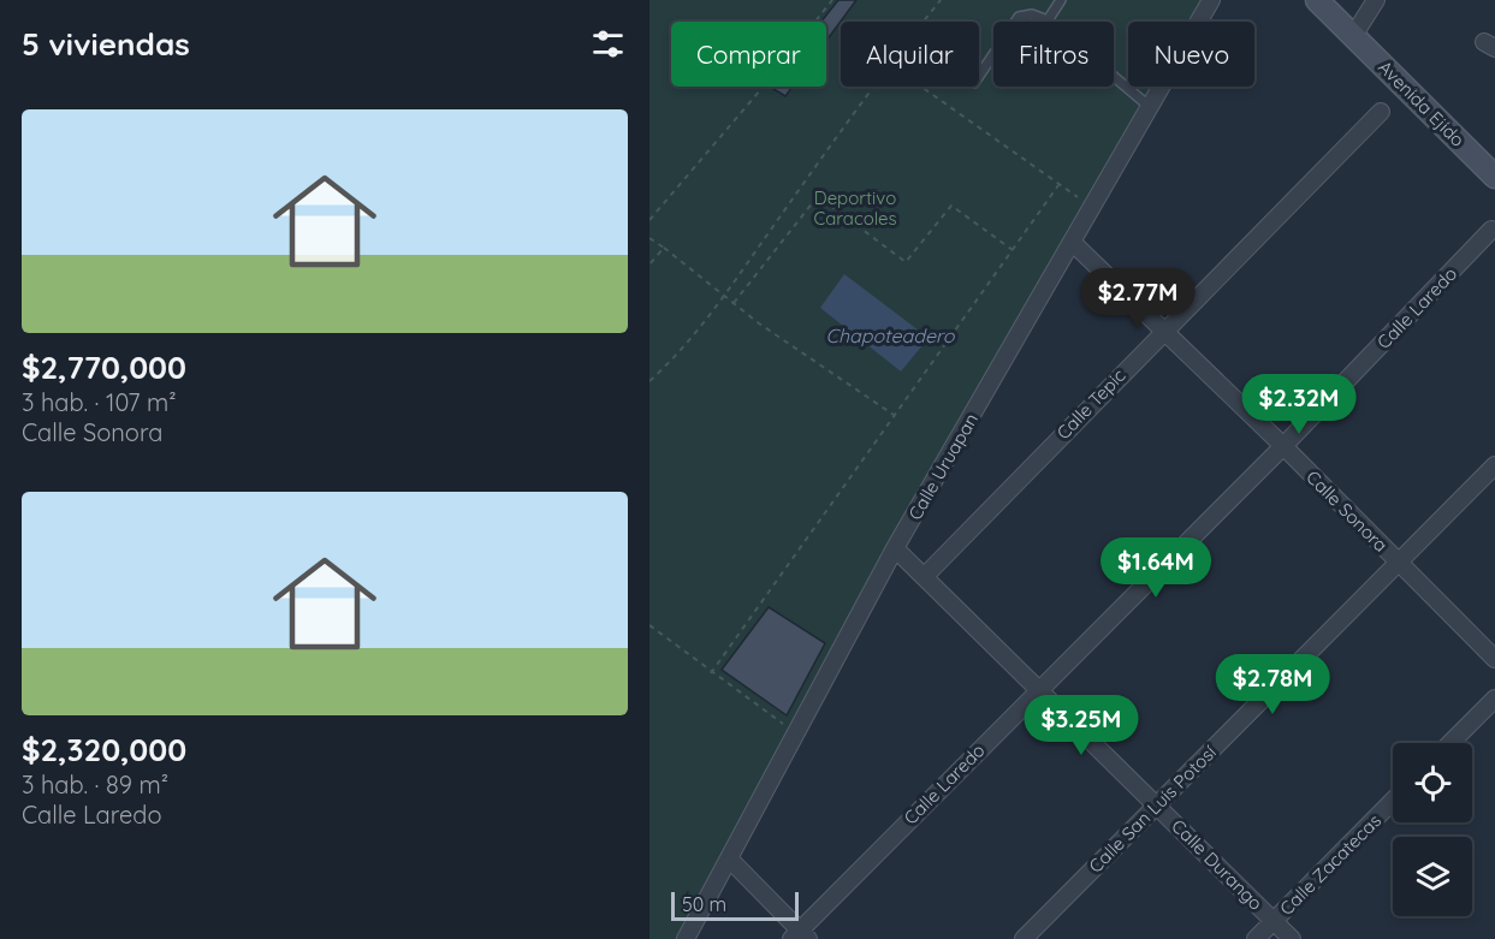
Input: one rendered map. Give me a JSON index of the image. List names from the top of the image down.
{
  "streets": {
    "main road": ["Avenida Ejido"],
    "street": [
      "Calle Laredo",
      "Calle Tepic",
      "Calle Uruapan",
      "Calle Sonora",
      "Calle San Luis Potosí",
      "Calle Durango",
      "Calle Zacatecas"
    ]
  },
  "crossings": [
    ["Calle Laredo", "Calle Sonora"],
    ["Calle Laredo", "Calle Durango"],
    ["Calle Tepic", "Calle Sonora"],
    ["Calle Tepic", "Calle Durango"],
    ["Calle Uruapan", "Calle Sonora"],
    ["Calle Uruapan", "Calle Durango"],
    ["Calle Sonora", "Calle San Luis Potosí"],
    ["Calle San Luis Potosí", "Calle Durango"],
    ["Calle Durango", "Calle Zacatecas"]
  ],
  "water": ["Chapoteadero"],
  "parks": ["Deportivo Caracoles"],
  "scale_bar": "50 m",
  "page": {
    "heading": "5 viviendas",
    "chip": [
      "Comprar",
      "Alquilar",
      "Filtros",
      "Nuevo"
    ],
    "list": [
      {
        "name": "$2,770,000",
        "note": "3 hab. · 107 m² · Calle Sonora"
      },
      {
        "name": "$2,320,000",
        "note": "3 hab. · 89 m² · Calle Laredo"
      }
    ],
    "price": [
      "$2.77M",
      "$2.32M",
      "$1.64M",
      "$2.78M",
      "$3.25M"
    ],
    "scale": "50 m"
  }
}
